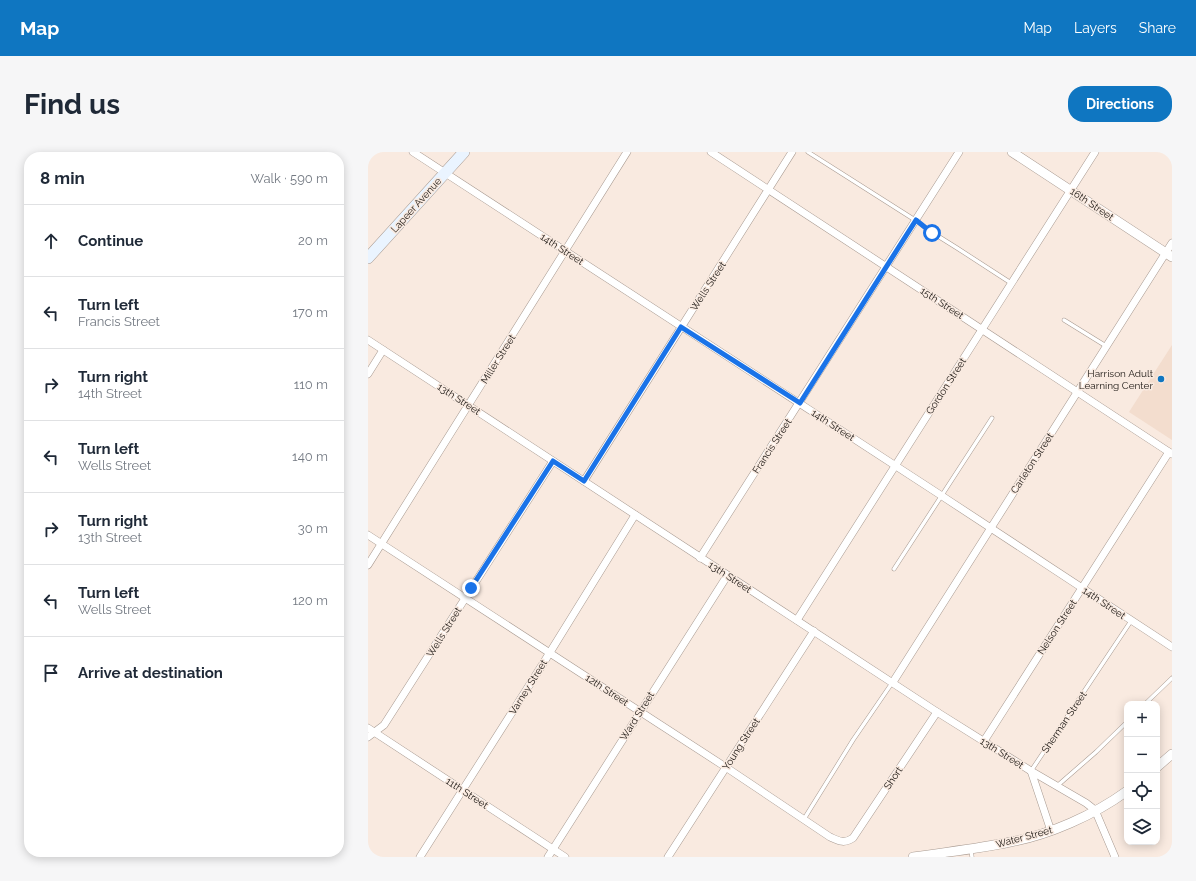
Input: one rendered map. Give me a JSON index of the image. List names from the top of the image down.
{
  "streets": {
    "main road": ["Lapeer Avenue"],
    "street": [
      "16th Street",
      "14th Street",
      "Wells Street",
      "15th Street",
      "Miller Street",
      "Gordon Street",
      "13th Street",
      "Francis Street",
      "Carleton Street",
      "Nelson Street",
      "Varney Street",
      "12th Street",
      "Ward Street",
      "Young Street",
      "Short",
      "11th Street",
      "Water Street"
    ],
    "lane": ["Sherman Street"]
  },
  "crossings": [
    ["16th Street", "Gordon Street"],
    ["16th Street", "Carleton Street"],
    ["Lapeer Avenue", "14th Street"],
    ["14th Street", "Wells Street"],
    ["14th Street", "Miller Street"],
    ["14th Street", "Gordon Street"],
    ["14th Street", "Francis Street"],
    ["14th Street", "Carleton Street"],
    ["14th Street", "Nelson Street"],
    ["14th Street", "Sherman Street"],
    ["Wells Street", "15th Street"],
    ["Wells Street", "13th Street"],
    ["Wells Street", "12th Street"],
    ["Wells Street", "11th Street"],
    ["15th Street", "Gordon Street"],
    ["15th Street", "Francis Street"],
    ["15th Street", "Carleton Street"],
    ["15th Street", "Nelson Street"],
    ["Miller Street", "13th Street"],
    ["Miller Street", "12th Street"],
    ["Gordon Street", "13th Street"],
    ["13th Street", "Francis Street"],
    ["13th Street", "Carleton Street"],
    ["13th Street", "Nelson Street"],
    ["13th Street", "Varney Street"],
    ["13th Street", "Ward Street"],
    ["13th Street", "Sherman Street"],
    ["13th Street", "Young Street"],
    ["13th Street", "Short"],
    ["13th Street", "Water Street"],
    ["Varney Street", "12th Street"],
    ["Varney Street", "11th Street"],
    ["12th Street", "Ward Street"],
    ["12th Street", "Young Street"],
    ["12th Street", "Short"],
    ["Ward Street", "11th Street"]
  ],
  "places": ["Harrison Adult Learning Center"],
  "page": {
    "header": "Map",
    "nav": ["Map", "Layers", "Share"],
    "buttons": "Directions",
    "title": "Find us",
    "heading": ["8 min", "Walk · 590 m"],
    "list": [
      ["Continue", "20 m"],
      ["Turn left", "Francis Street", "170 m"],
      ["Turn right", "14th Street", "110 m"],
      ["Turn left", "Wells Street", "140 m"],
      ["Turn right", "13th Street", "30 m"],
      ["Turn left", "Wells Street", "120 m"],
      "Arrive at destination"
    ],
    "map_buttons": ["+", "−"]
  }
}
